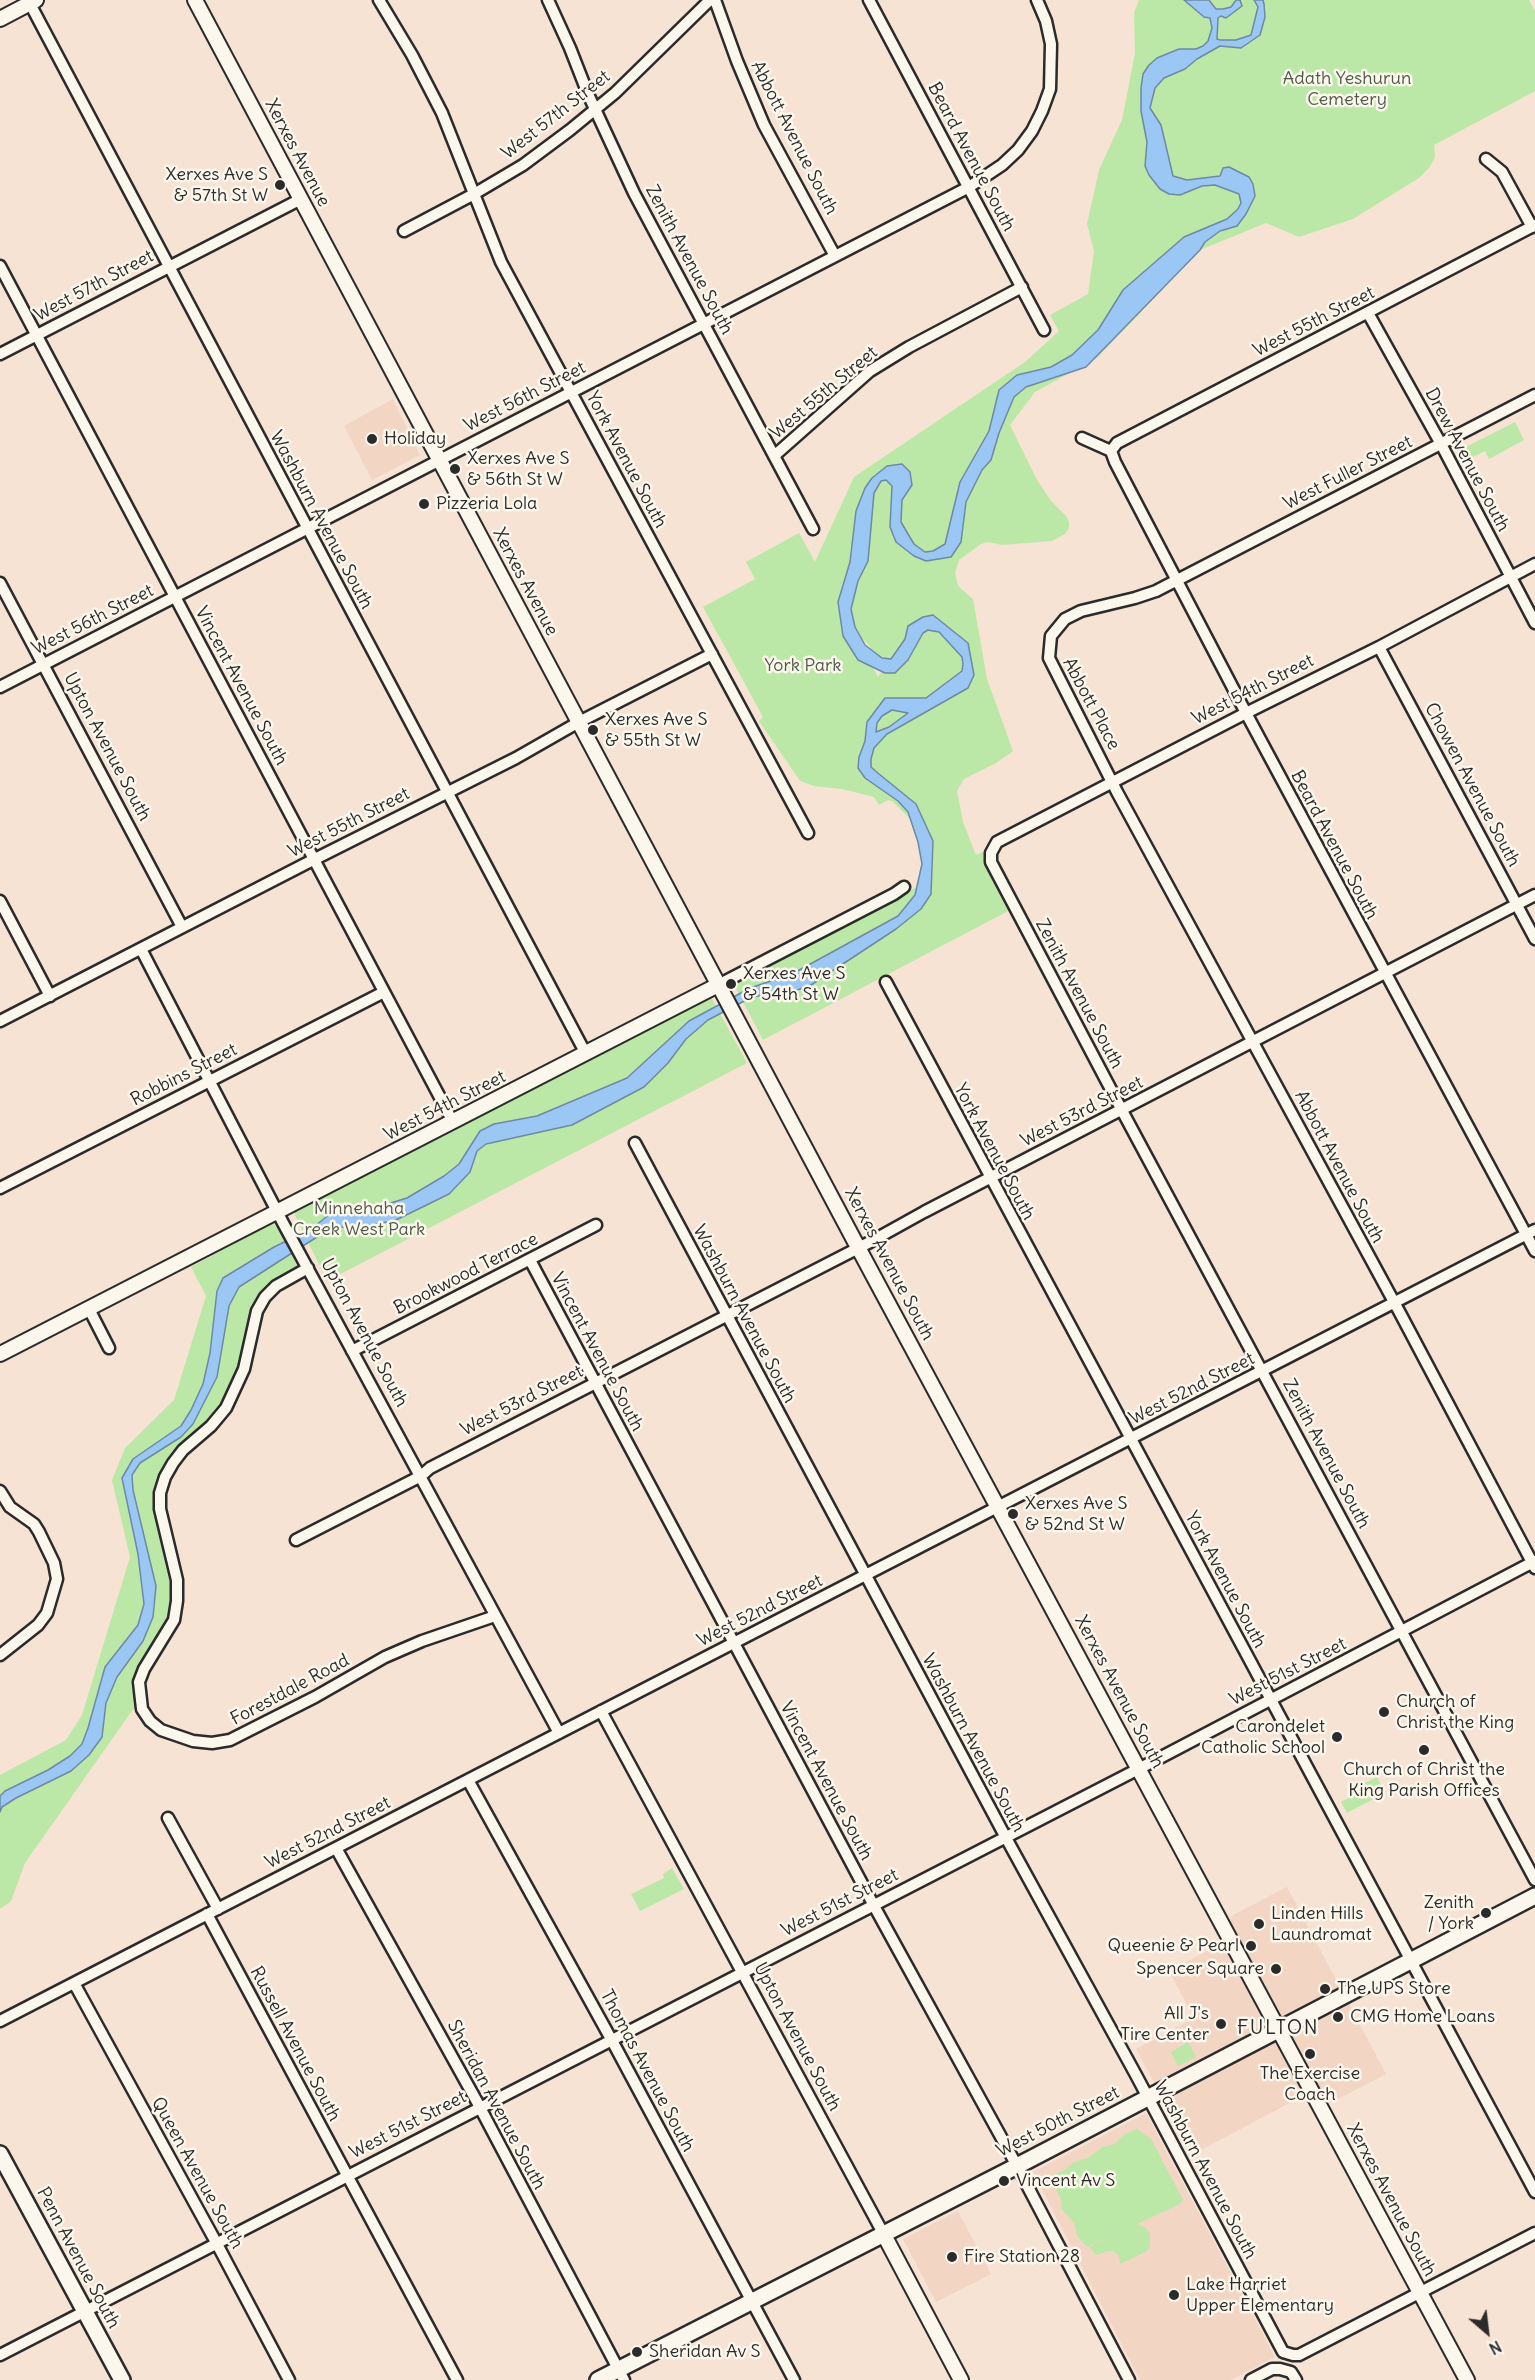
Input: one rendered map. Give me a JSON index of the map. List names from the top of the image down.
{
  "streets": {
    "main road": ["West 50th Street", "Penn Avenue South"],
    "street": [
      "West 57th Street",
      "Abbott Avenue South",
      "Xerxes Avenue",
      "Beard Avenue South",
      "Zenith Avenue South",
      "West 55th Street",
      "West 56th Street",
      "York Avenue South",
      "Drew Avenue South",
      "West Fuller Street",
      "Washburn Avenue South",
      "Vincent Avenue South",
      "West 54th Street",
      "Abbott Place",
      "Upton Avenue South",
      "Chowen Avenue South",
      "Robbins Street",
      "West 53rd Street",
      "Xerxes Avenue South",
      "Brookwood Terrace",
      "West 52nd Street",
      "West 51st Street",
      "Forestdale Road",
      "Russell Avenue South",
      "Thomas Avenue South",
      "Sheridan Avenue South",
      "Queen Avenue South"
    ]
  },
  "crossings": [
    ["West 57th Street", "Xerxes Avenue"],
    ["West 57th Street", "Zenith Avenue South"],
    ["West 57th Street", "York Avenue South"],
    ["West 57th Street", "Washburn Avenue South"],
    ["West 57th Street", "Vincent Avenue South"],
    ["Abbott Avenue South", "West 56th Street"],
    ["Abbott Avenue South", "West 54th Street"],
    ["Abbott Avenue South", "Abbott Place"],
    ["Abbott Avenue South", "West 53rd Street"],
    ["Abbott Avenue South", "West 52nd Street"],
    ["Abbott Avenue South", "West 51st Street"],
    ["Xerxes Avenue", "West 55th Street"],
    ["Xerxes Avenue", "West 56th Street"],
    ["Xerxes Avenue", "West 54th Street"],
    ["Xerxes Avenue", "Xerxes Avenue South"],
    ["Beard Avenue South", "West 55th Street"],
    ["Beard Avenue South", "West 56th Street"],
    ["Beard Avenue South", "West Fuller Street"],
    ["Beard Avenue South", "West 54th Street"],
    ["Beard Avenue South", "Abbott Place"],
    ["Beard Avenue South", "West 53rd Street"],
    ["Beard Avenue South", "West 52nd Street"],
    ["Zenith Avenue South", "West 55th Street"],
    ["Zenith Avenue South", "West 56th Street"],
    ["Zenith Avenue South", "West 54th Street"],
    ["Zenith Avenue South", "West 53rd Street"],
    ["Zenith Avenue South", "West 52nd Street"],
    ["Zenith Avenue South", "West 51st Street"],
    ["West 55th Street", "York Avenue South"],
    ["West 55th Street", "Drew Avenue South"],
    ["West 55th Street", "Washburn Avenue South"],
    ["West 55th Street", "Vincent Avenue South"],
    ["West 55th Street", "Upton Avenue South"],
    ["West 56th Street", "York Avenue South"],
    ["West 56th Street", "Washburn Avenue South"],
    ["West 56th Street", "Vincent Avenue South"],
    ["West 56th Street", "Upton Avenue South"],
    ["York Avenue South", "West 53rd Street"],
    ["York Avenue South", "West 52nd Street"],
    ["York Avenue South", "West 51st Street"],
    ["York Avenue South", "West 50th Street"],
    ["Drew Avenue South", "West Fuller Street"],
    ["Drew Avenue South", "West 54th Street"],
    ["West Fuller Street", "Abbott Place"],
    ["Washburn Avenue South", "West 54th Street"],
    ["Washburn Avenue South", "West 53rd Street"],
    ["Washburn Avenue South", "Xerxes Avenue South"],
    ["Washburn Avenue South", "West 52nd Street"],
    ["Washburn Avenue South", "West 51st Street"],
    ["Washburn Avenue South", "West 50th Street"],
    ["Vincent Avenue South", "West 54th Street"],
    ["Vincent Avenue South", "Robbins Street"],
    ["Vincent Avenue South", "West 53rd Street"],
    ["Vincent Avenue South", "Brookwood Terrace"],
    ["Vincent Avenue South", "West 52nd Street"],
    ["Vincent Avenue South", "West 51st Street"],
    ["Vincent Avenue South", "West 50th Street"],
    ["West 54th Street", "Abbott Place"],
    ["West 54th Street", "Upton Avenue South"],
    ["West 54th Street", "Chowen Avenue South"],
    ["Upton Avenue South", "Robbins Street"],
    ["Upton Avenue South", "West 53rd Street"],
    ["Upton Avenue South", "Brookwood Terrace"],
    ["Upton Avenue South", "West 52nd Street"],
    ["Upton Avenue South", "West 51st Street"],
    ["Upton Avenue South", "Forestdale Road"],
    ["Upton Avenue South", "West 50th Street"],
    ["Chowen Avenue South", "West 53rd Street"],
    ["West 53rd Street", "Xerxes Avenue South"],
    ["Xerxes Avenue South", "West 52nd Street"],
    ["Xerxes Avenue South", "West 51st Street"],
    ["Xerxes Avenue South", "West 50th Street"],
    ["West 52nd Street", "Russell Avenue South"],
    ["West 52nd Street", "Thomas Avenue South"],
    ["West 52nd Street", "Sheridan Avenue South"],
    ["West 52nd Street", "Queen Avenue South"],
    ["West 51st Street", "Russell Avenue South"],
    ["West 51st Street", "Thomas Avenue South"],
    ["West 51st Street", "Sheridan Avenue South"],
    ["West 51st Street", "Queen Avenue South"],
    ["West 51st Street", "Penn Avenue South"],
    ["Thomas Avenue South", "West 50th Street"],
    ["Sheridan Avenue South", "West 50th Street"]
  ],
  "districts": ["FULTON"],
  "parks": ["Adath Yeshurun Cemetery", "York Park", "Minnehaha Creek West Park"],
  "places": [
    "Xerxes Ave S & 57th St W",
    "Holiday",
    "Xerxes Ave S & 56th St W",
    "Pizzeria Lola",
    "Xerxes Ave S & 55th St W",
    "Xerxes Ave S & 54th St W",
    "Xerxes Ave S & 52nd St W",
    "Church of Christ the King",
    "Carondelet Catholic School",
    "Church of Christ the King Parish Offices",
    "Zenith / York",
    "Linden Hills Laundromat",
    "Queenie & Pearl",
    "Spencer Square",
    "The UPS Store",
    "CMG Home Loans",
    "All J's Tire Center",
    "The Exercise Coach",
    "Vincent Av S",
    "Fire Station 28",
    "Lake Harriet Upper Elementary",
    "Sheridan Av S"
  ],
  "north": "bottom right"
}
